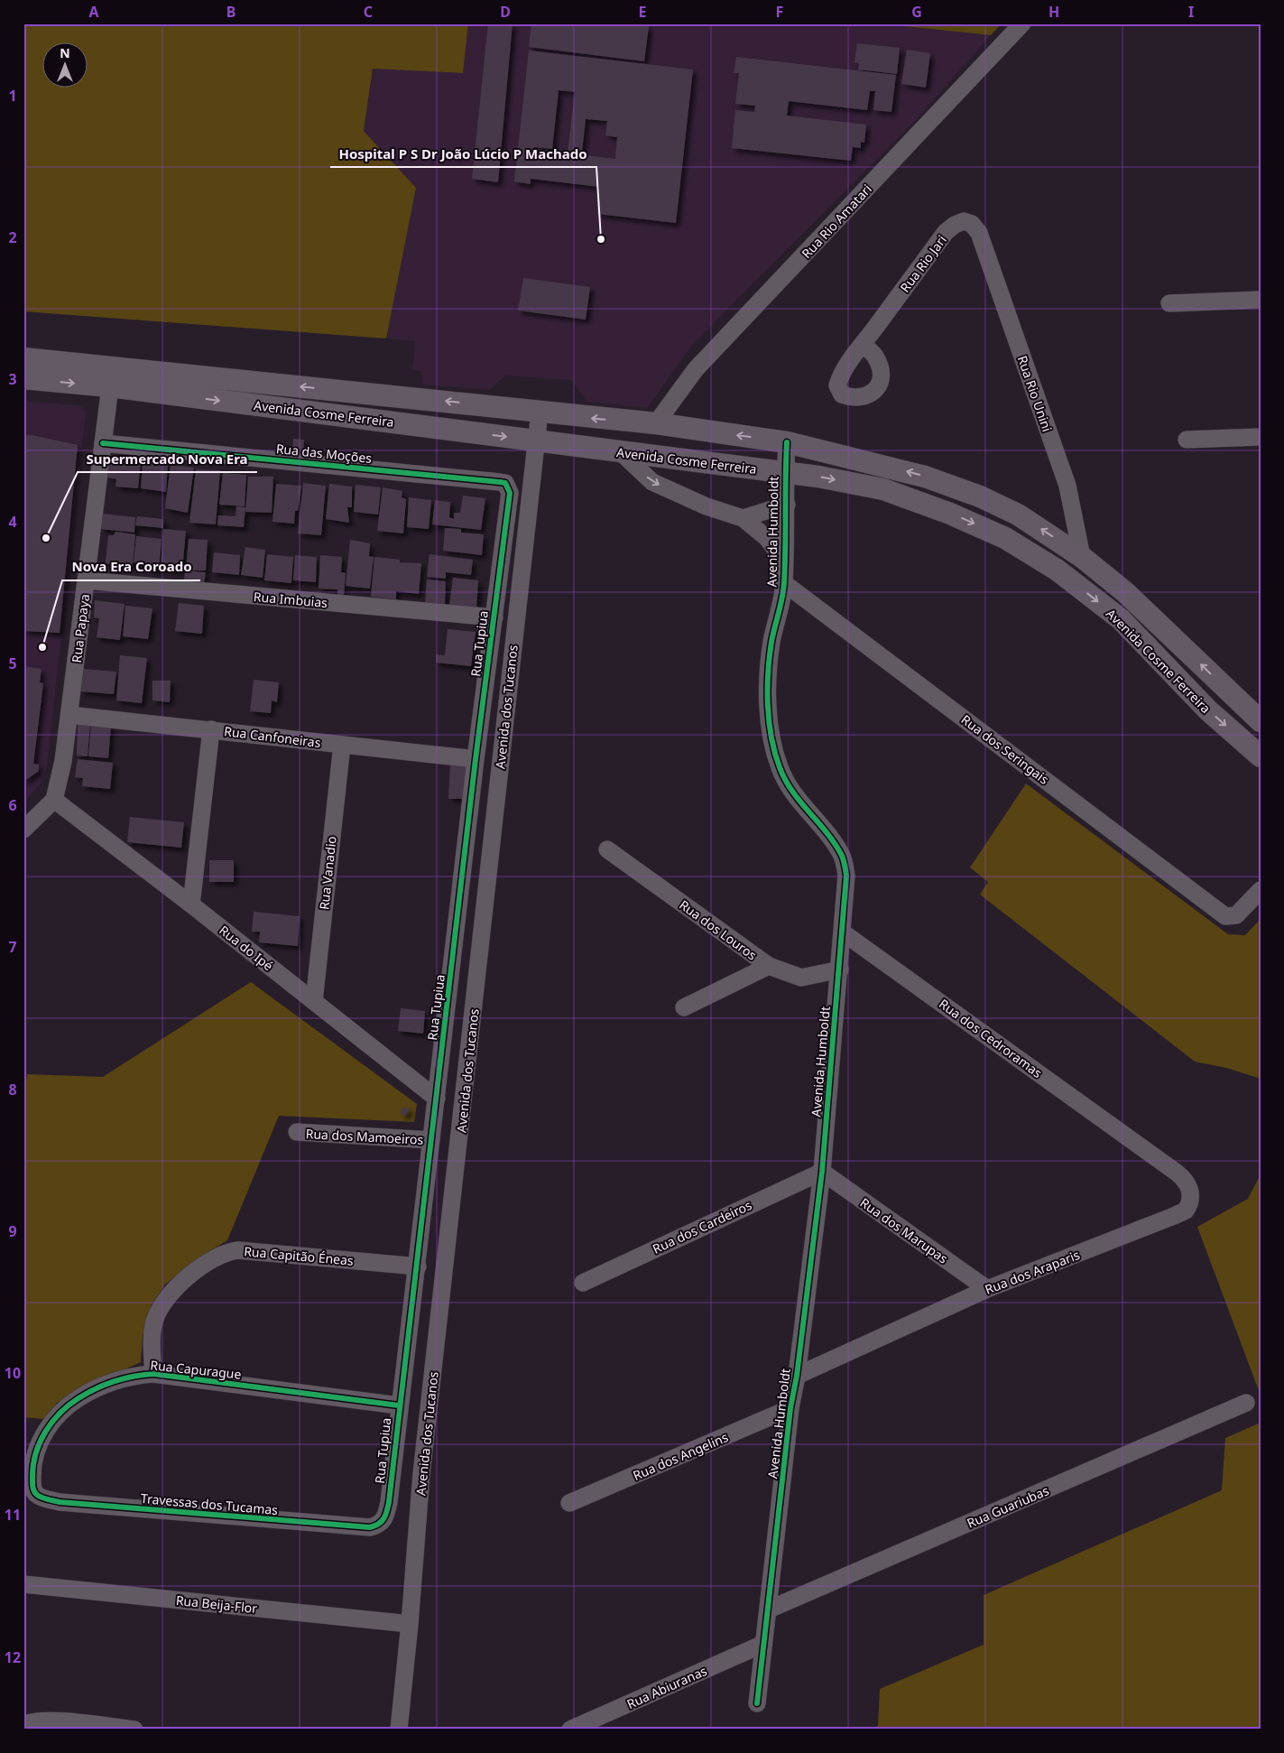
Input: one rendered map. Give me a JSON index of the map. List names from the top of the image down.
{
  "streets": {
    "main road": ["Avenida Cosme Ferreira"],
    "street": [
      "Rua Rio Amatari",
      "Rua Rio Jari",
      "Rua Rio Unini",
      "Rua das Moções",
      "Avenida Humboldt",
      "Rua Imbuias",
      "Rua Papaya",
      "Rua Tupiua",
      "Avenida dos Tucanos",
      "Rua Canfoneiras",
      "Rua dos Seringais",
      "Rua Vanadio",
      "Rua dos Louros",
      "Rua do Ipé",
      "Rua dos Cedroramas",
      "Rua dos Mamoeiros",
      "Rua dos Cardeiros",
      "Rua dos Marupas",
      "Rua Capitão Éneas",
      "Rua dos Araparis",
      "Rua Capurague",
      "Rua dos Angelins",
      "Travessas dos Tucamas",
      "Rua Guariubas",
      "Rua Beija-Flor",
      "Rua Abiuranas"
    ]
  },
  "crossings": [
    ["Rua Rio Amatari", "Avenida Cosme Ferreira"],
    ["Rua Rio Jari", "Rua Rio Unini"],
    ["Rua Rio Unini", "Avenida Cosme Ferreira"],
    ["Avenida Cosme Ferreira", "Avenida Humboldt"],
    ["Avenida Cosme Ferreira", "Rua Papaya"],
    ["Avenida Cosme Ferreira", "Avenida dos Tucanos"],
    ["Rua das Moções", "Rua Papaya"],
    ["Rua das Moções", "Rua Tupiua"],
    ["Avenida Humboldt", "Rua dos Seringais"],
    ["Avenida Humboldt", "Rua dos Louros"],
    ["Avenida Humboldt", "Rua dos Cedroramas"],
    ["Avenida Humboldt", "Rua dos Cardeiros"],
    ["Avenida Humboldt", "Rua dos Marupas"],
    ["Avenida Humboldt", "Rua dos Araparis"],
    ["Avenida Humboldt", "Rua dos Angelins"],
    ["Avenida Humboldt", "Rua Guariubas"],
    ["Avenida Humboldt", "Rua Abiuranas"],
    ["Rua Imbuias", "Rua Papaya"],
    ["Rua Imbuias", "Rua Tupiua"],
    ["Rua Papaya", "Rua Canfoneiras"],
    ["Rua Papaya", "Rua do Ipé"],
    ["Rua Tupiua", "Rua Canfoneiras"],
    ["Rua Tupiua", "Rua do Ipé"],
    ["Rua Tupiua", "Rua dos Mamoeiros"],
    ["Rua Tupiua", "Rua Capitão Éneas"],
    ["Rua Tupiua", "Rua Capurague"],
    ["Rua Tupiua", "Travessas dos Tucamas"],
    ["Avenida dos Tucanos", "Rua Beija-Flor"],
    ["Rua Canfoneiras", "Rua Vanadio"],
    ["Rua Vanadio", "Rua do Ipé"],
    ["Rua dos Cedroramas", "Rua dos Araparis"],
    ["Rua dos Cardeiros", "Rua dos Marupas"],
    ["Rua dos Marupas", "Rua dos Araparis"],
    ["Rua Capitão Éneas", "Rua Capurague"],
    ["Rua Capurague", "Travessas dos Tucamas"]
  ],
  "places": ["Hospital P S Dr João Lúcio P Machado", "Supermercado Nova Era", "Nova Era Coroado"],
  "north": "top",
  "grid": {
    "columns": [
      "A",
      "B",
      "C",
      "D",
      "E",
      "F",
      "G",
      "H",
      "I"
    ],
    "rows": [
      "1",
      "2",
      "3",
      "4",
      "5",
      "6",
      "7",
      "8",
      "9",
      "10",
      "11",
      "12"
    ]
  }
}
